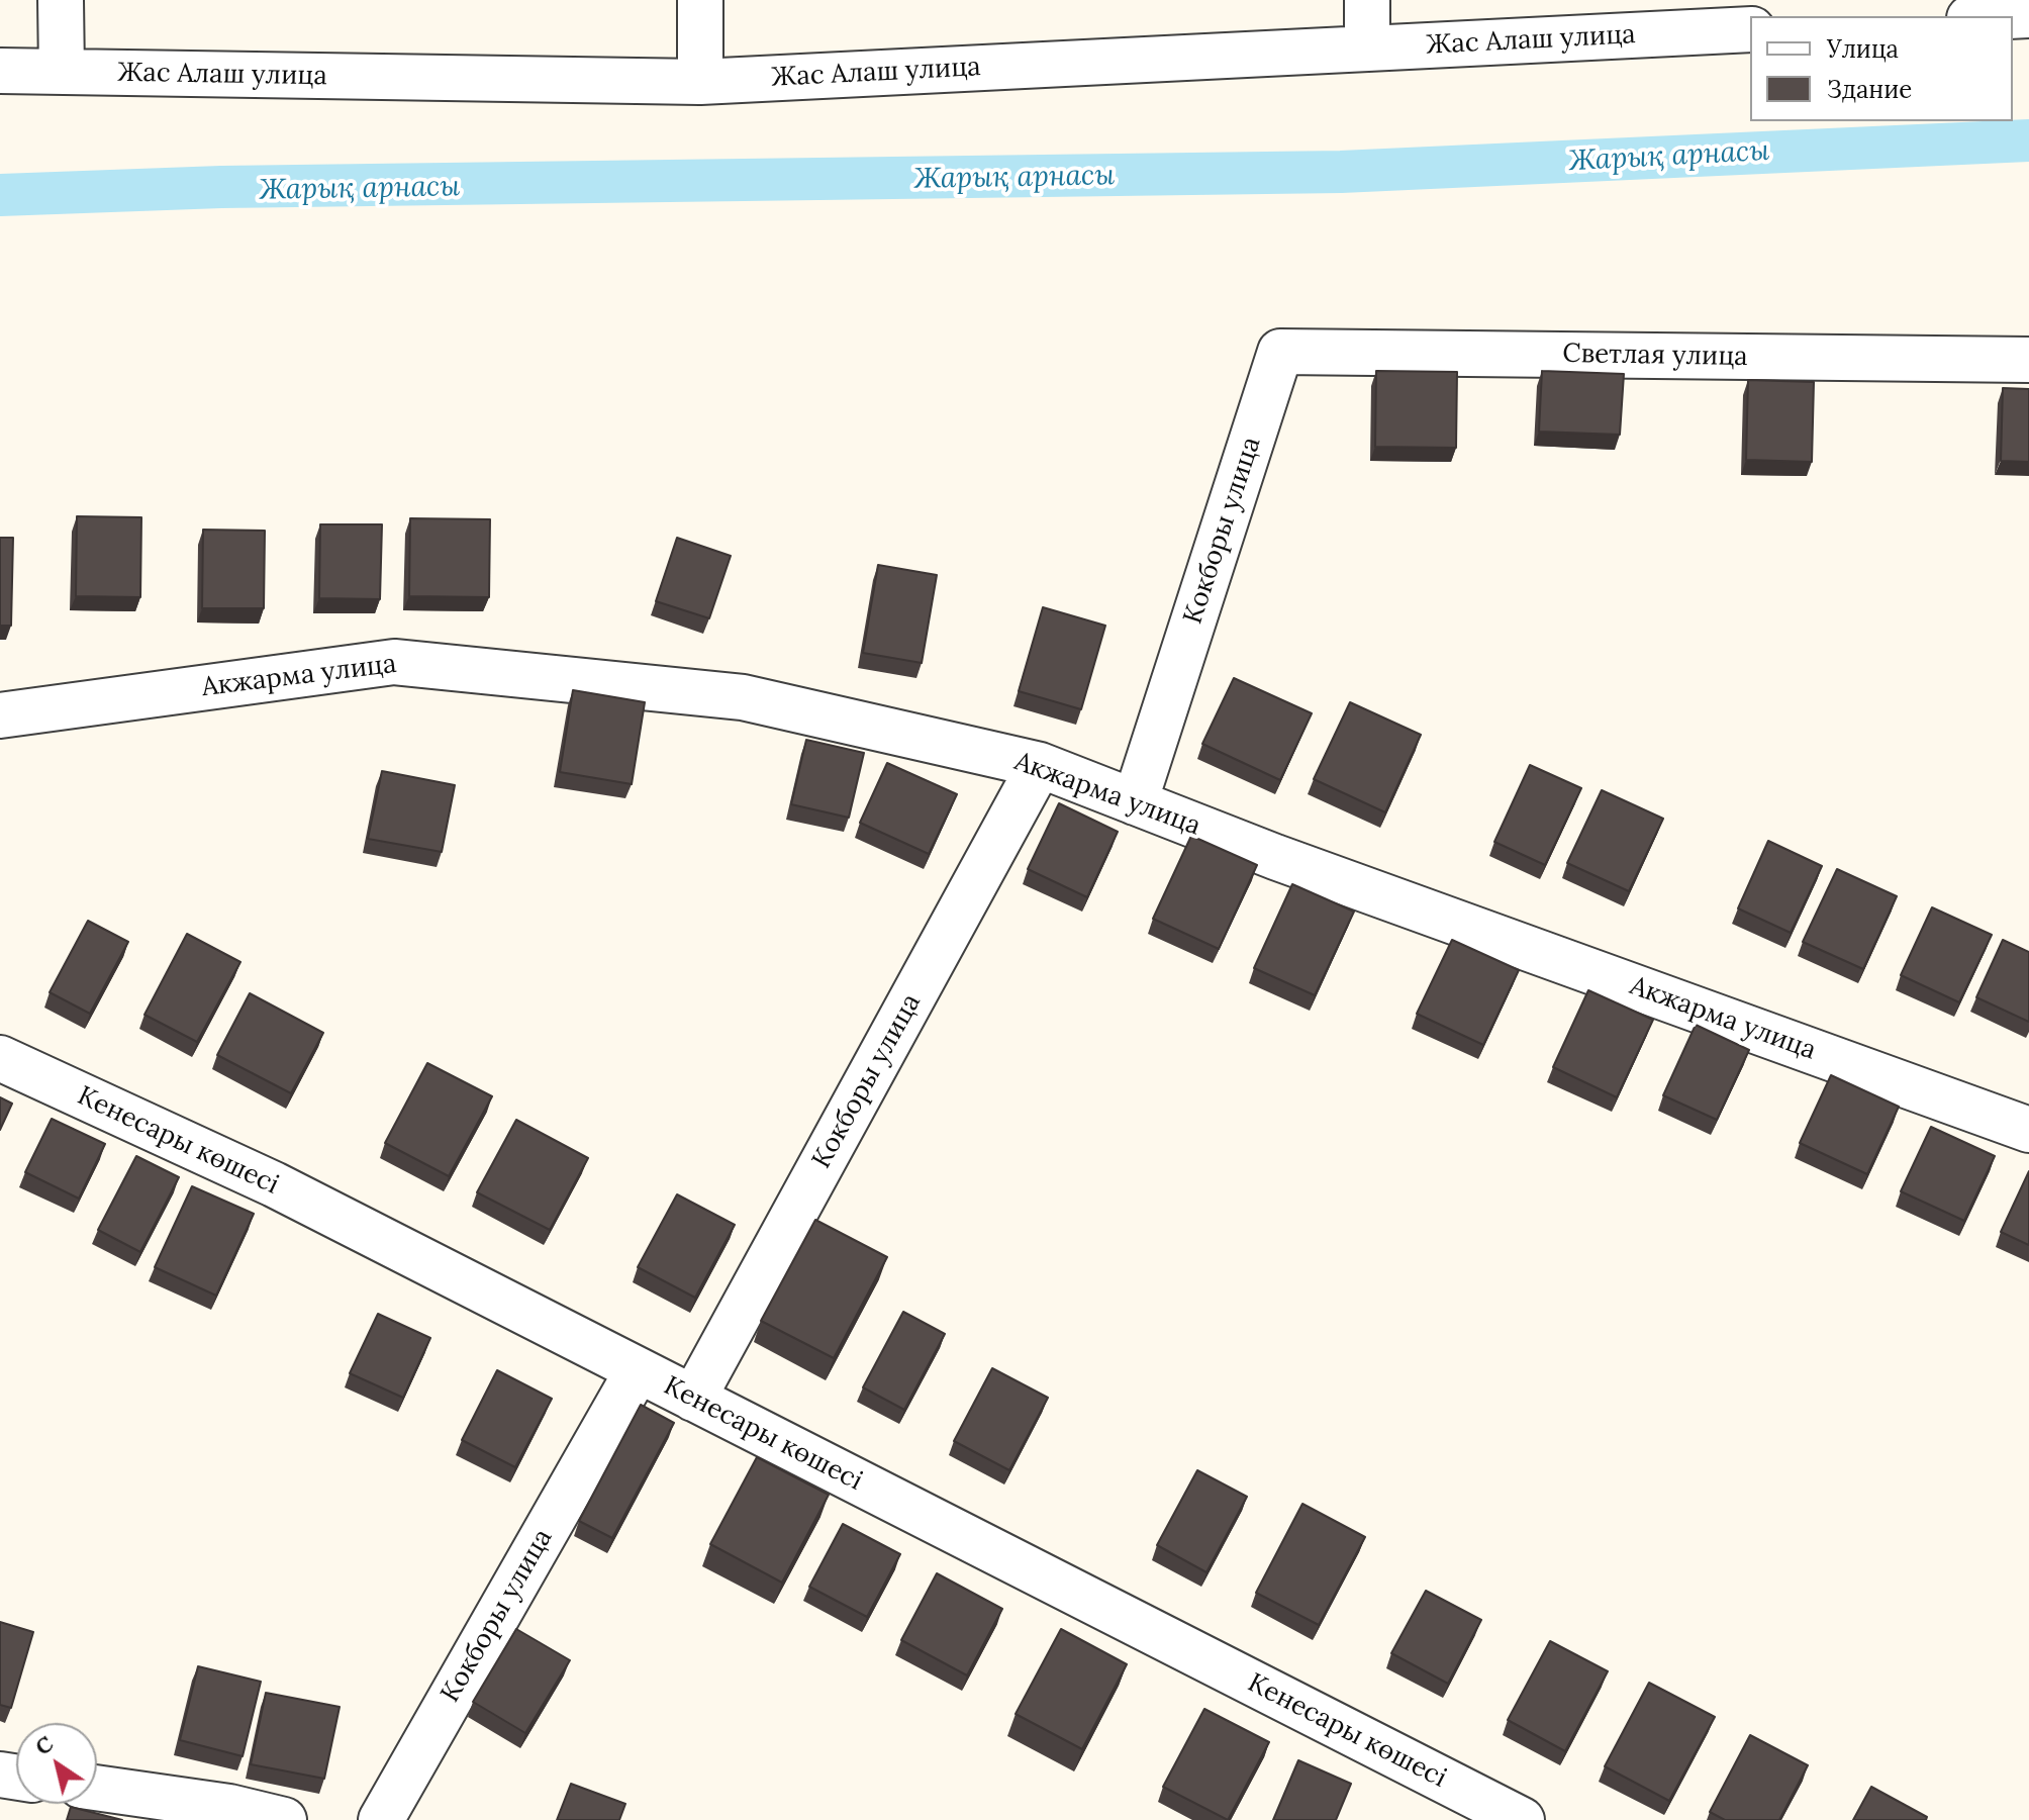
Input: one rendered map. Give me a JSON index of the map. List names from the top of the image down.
{
  "streets": {
    "street": [
      "Жас Алаш улица",
      "Светлая улица",
      "Кокборы улица",
      "Акжарма улица",
      "Кенесары көшесі"
    ]
  },
  "crossings": [
    ["Светлая улица", "Кокборы улица"],
    ["Кокборы улица", "Акжарма улица"],
    ["Кокборы улица", "Кенесары көшесі"]
  ],
  "water": ["Жарық арнасы"],
  "legend": ["Улица", "Здание"],
  "north": "top left"
}
